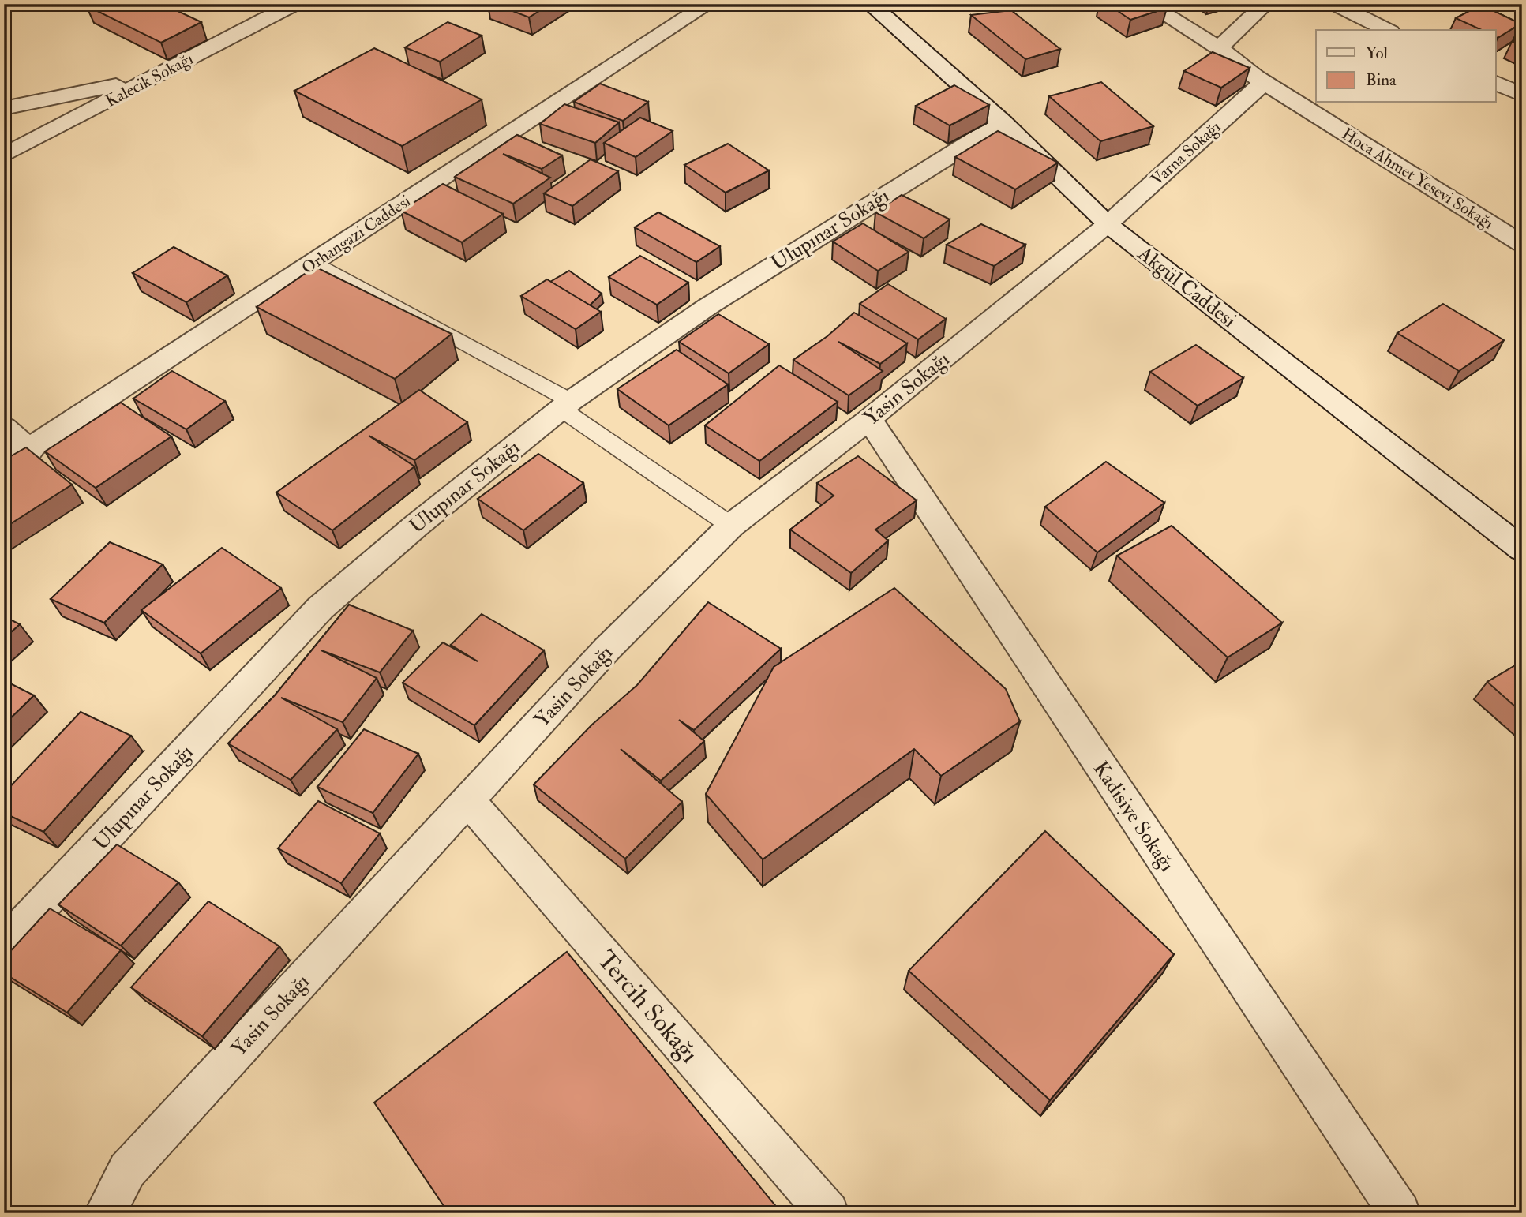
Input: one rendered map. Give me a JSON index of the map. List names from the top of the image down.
{
  "streets": {
    "street": [
      "Kalecik Sokağı",
      "Varna Sokağı",
      "Hoca Ahmet Yesevi Sokağı",
      "Ulupınar Sokağı",
      "Orhangazi Caddesi",
      "Akgül Caddesi",
      "Yasin Sokağı",
      "Kadisiye Sokağı",
      "Tercih Sokağı"
    ]
  },
  "crossings": [
    ["Varna Sokağı", "Hoca Ahmet Yesevi Sokağı"],
    ["Varna Sokağı", "Akgül Caddesi"],
    ["Varna Sokağı", "Yasin Sokağı"],
    ["Ulupınar Sokağı", "Akgül Caddesi"],
    ["Akgül Caddesi", "Yasin Sokağı"],
    ["Yasin Sokağı", "Kadisiye Sokağı"],
    ["Yasin Sokağı", "Tercih Sokağı"]
  ],
  "legend": ["Yol", "Bina"]
}
